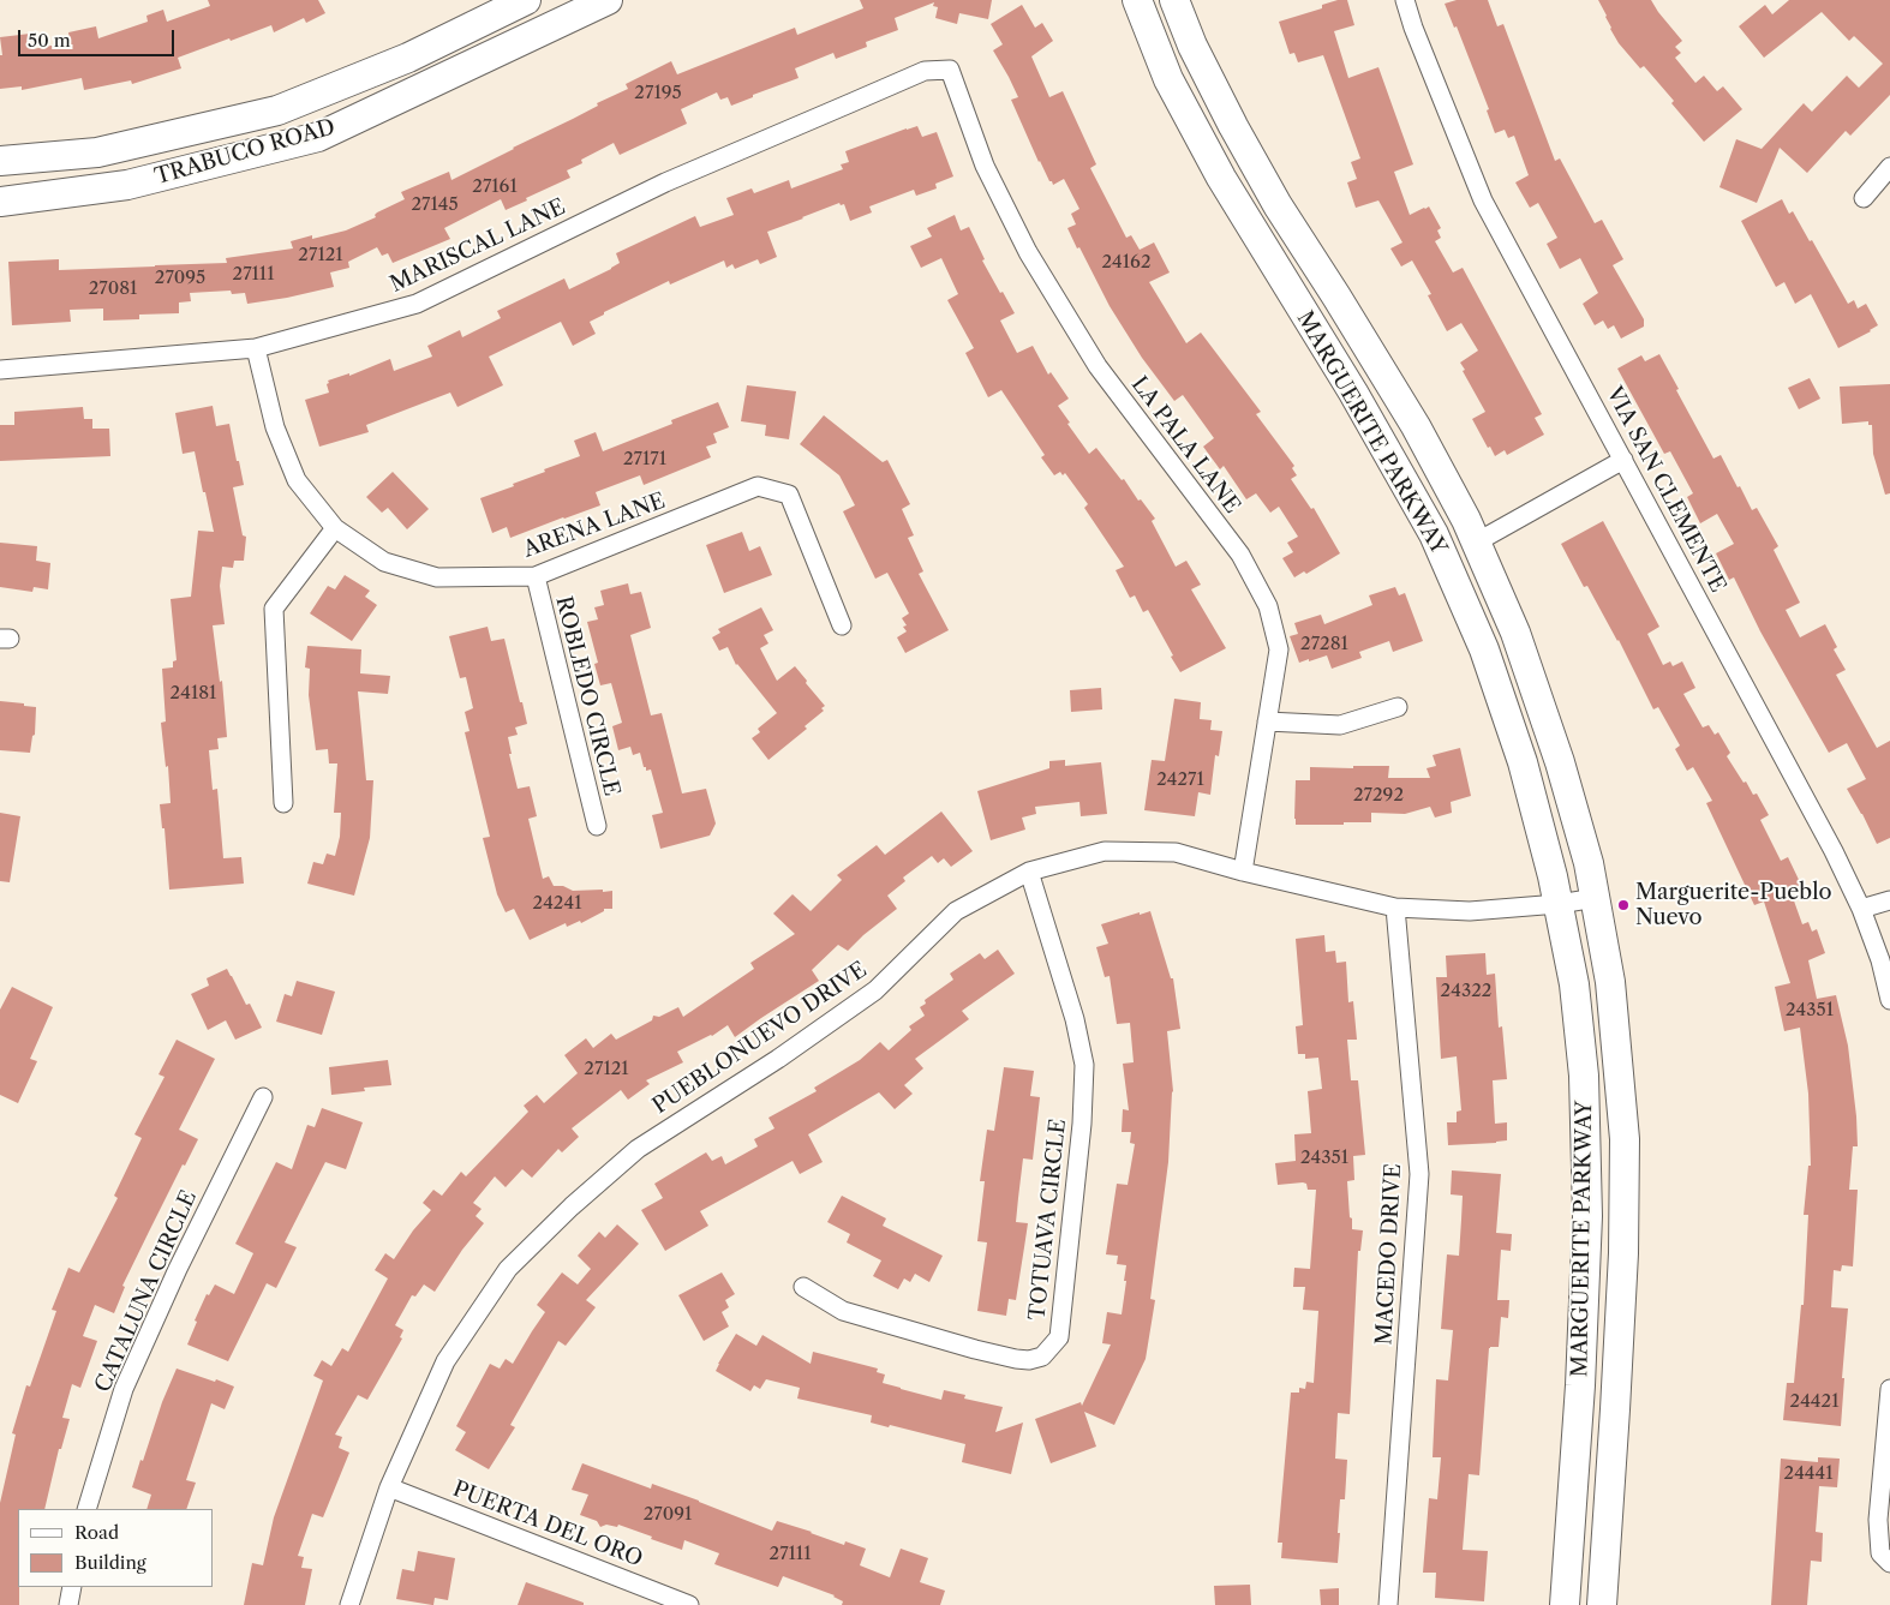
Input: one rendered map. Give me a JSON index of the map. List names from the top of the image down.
{
  "streets": {
    "main road": ["TRABUCO ROAD", "MARGUERITE PARKWAY"],
    "street": [
      "MARISCAL LANE",
      "LA PALA LANE",
      "VIA SAN CLEMENTE",
      "ARENA LANE",
      "ROBLEDO CIRCLE",
      "PUEBLONUEVO DRIVE",
      "TOTUAVA CIRCLE",
      "MACEDO DRIVE",
      "CATALUNA CIRCLE",
      "PUERTA DEL ORO"
    ]
  },
  "crossings": [
    ["MARISCAL LANE", "LA PALA LANE"],
    ["MARISCAL LANE", "ARENA LANE"],
    ["MARGUERITE PARKWAY", "PUEBLONUEVO DRIVE"],
    ["LA PALA LANE", "PUEBLONUEVO DRIVE"],
    ["ARENA LANE", "ROBLEDO CIRCLE"],
    ["PUEBLONUEVO DRIVE", "TOTUAVA CIRCLE"],
    ["PUEBLONUEVO DRIVE", "MACEDO DRIVE"],
    ["PUEBLONUEVO DRIVE", "PUERTA DEL ORO"]
  ],
  "places": ["Marguerite-Pueblo Nuevo"],
  "house_numbers": [
    "27195",
    "27161",
    "27145",
    "27121",
    "24162",
    "27111",
    "27095",
    "27081",
    "27171",
    "27281",
    "24181",
    "24271",
    "27292",
    "24241",
    "24322",
    "24351",
    "27121",
    "24351",
    "24421",
    "24441",
    "27091",
    "27111"
  ],
  "legend": ["Road", "Building"],
  "scale_bar": "50 m"
}
